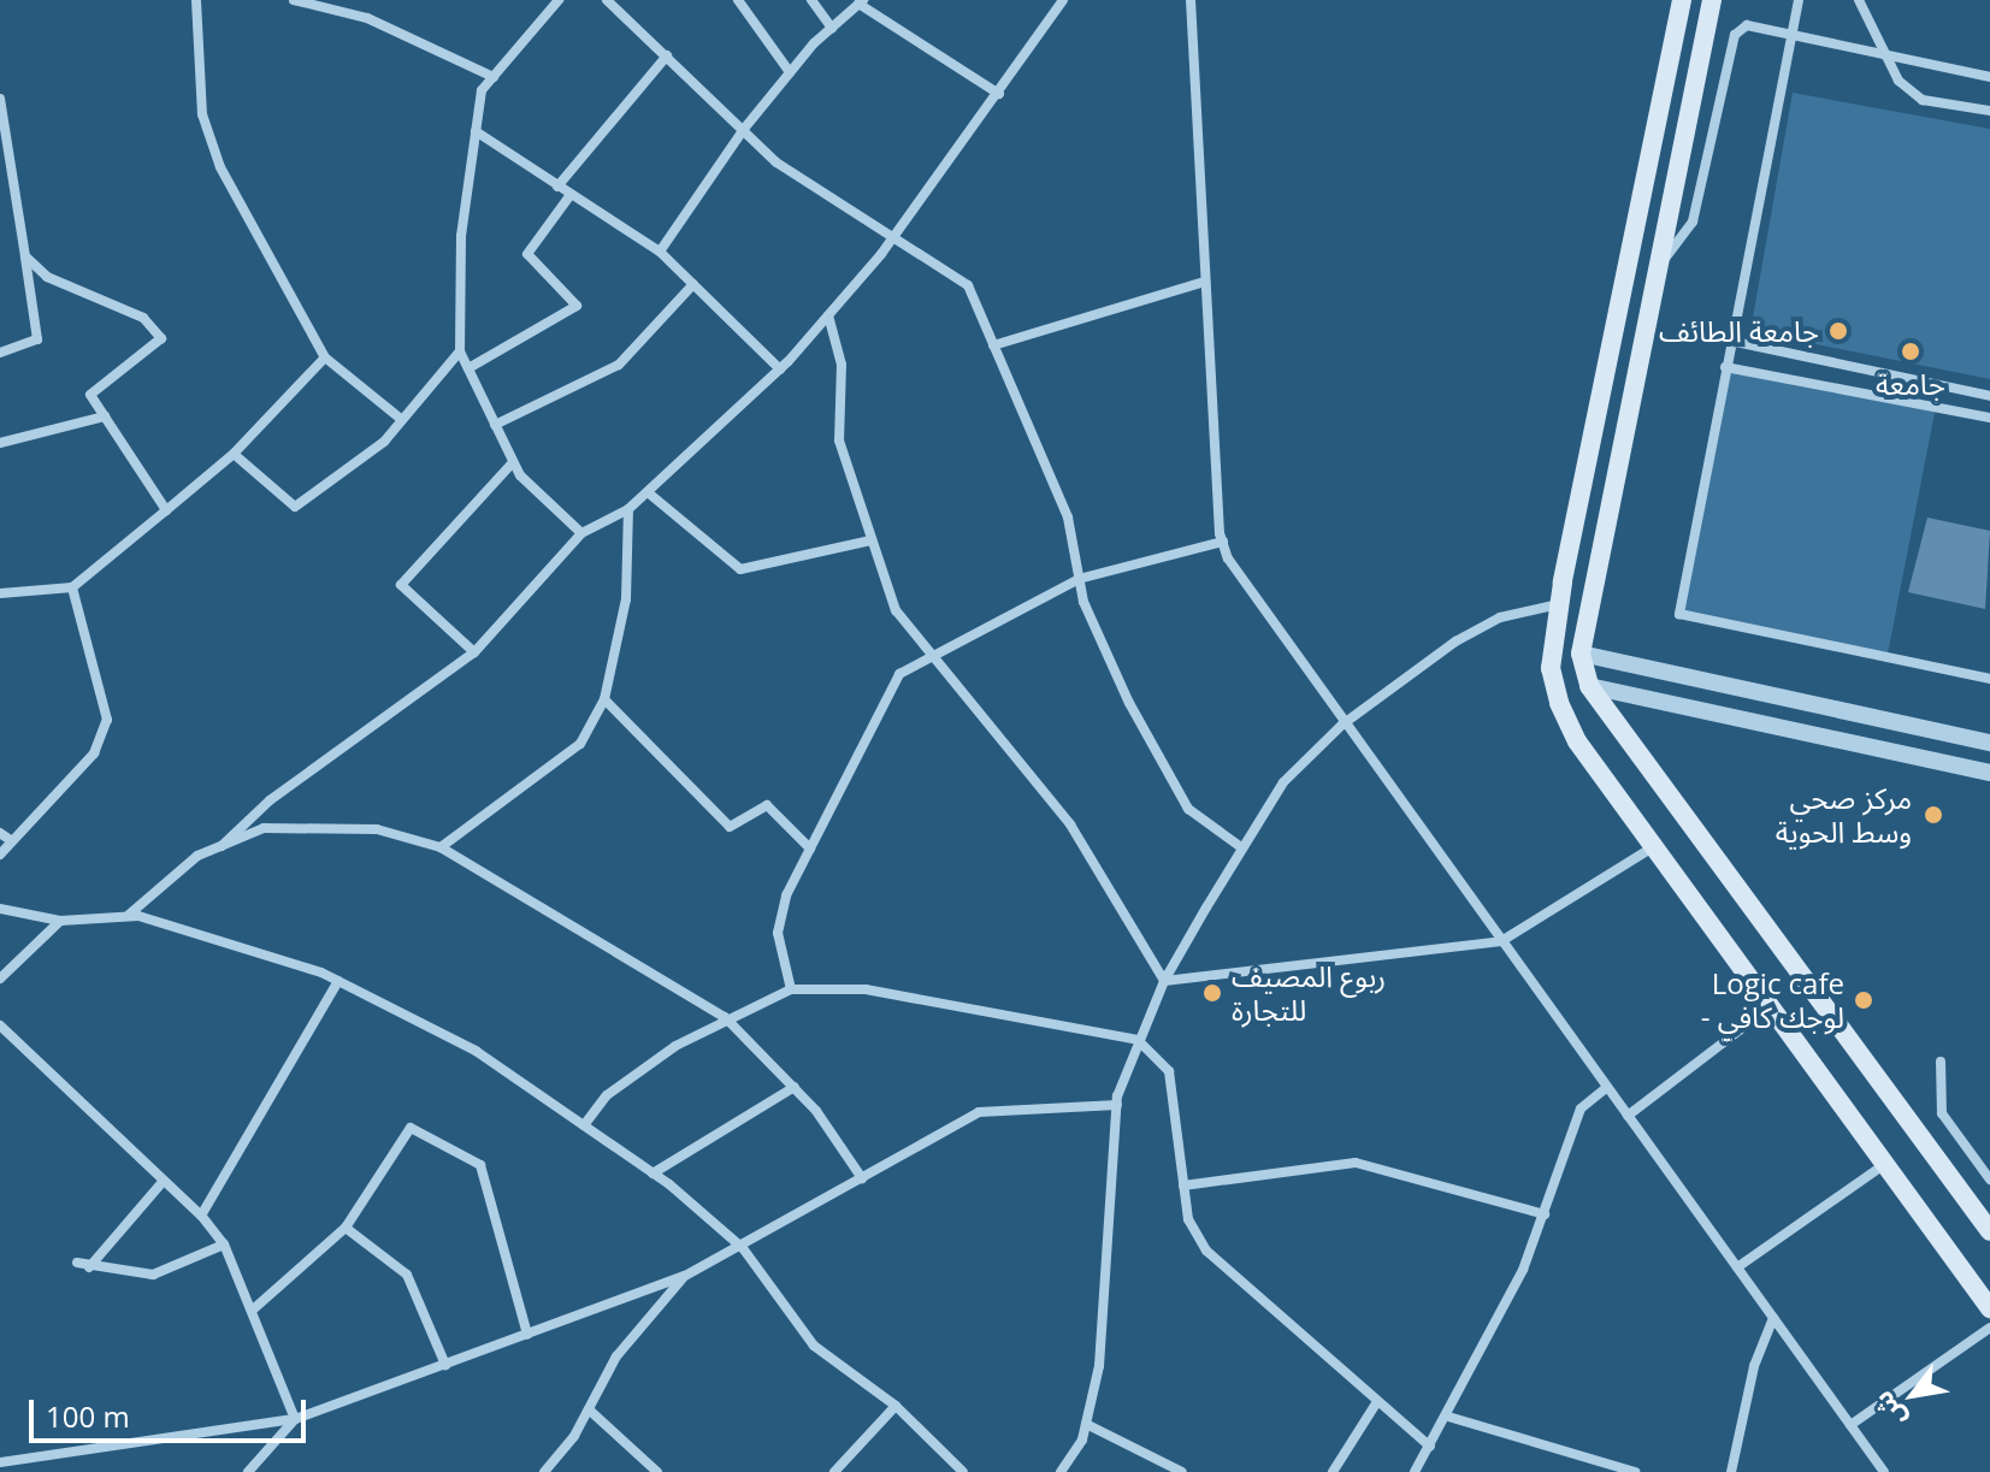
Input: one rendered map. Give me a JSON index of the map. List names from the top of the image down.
{
  "places": [
    "جامعة الطائف",
    "جامعة",
    "مركز صحي وسط الحوية",
    "ربوع المصيف للتجارة",
    "Logic cafe - لوجك كافي"
  ],
  "scale_bar": "100 m",
  "north": "bottom left"
}
